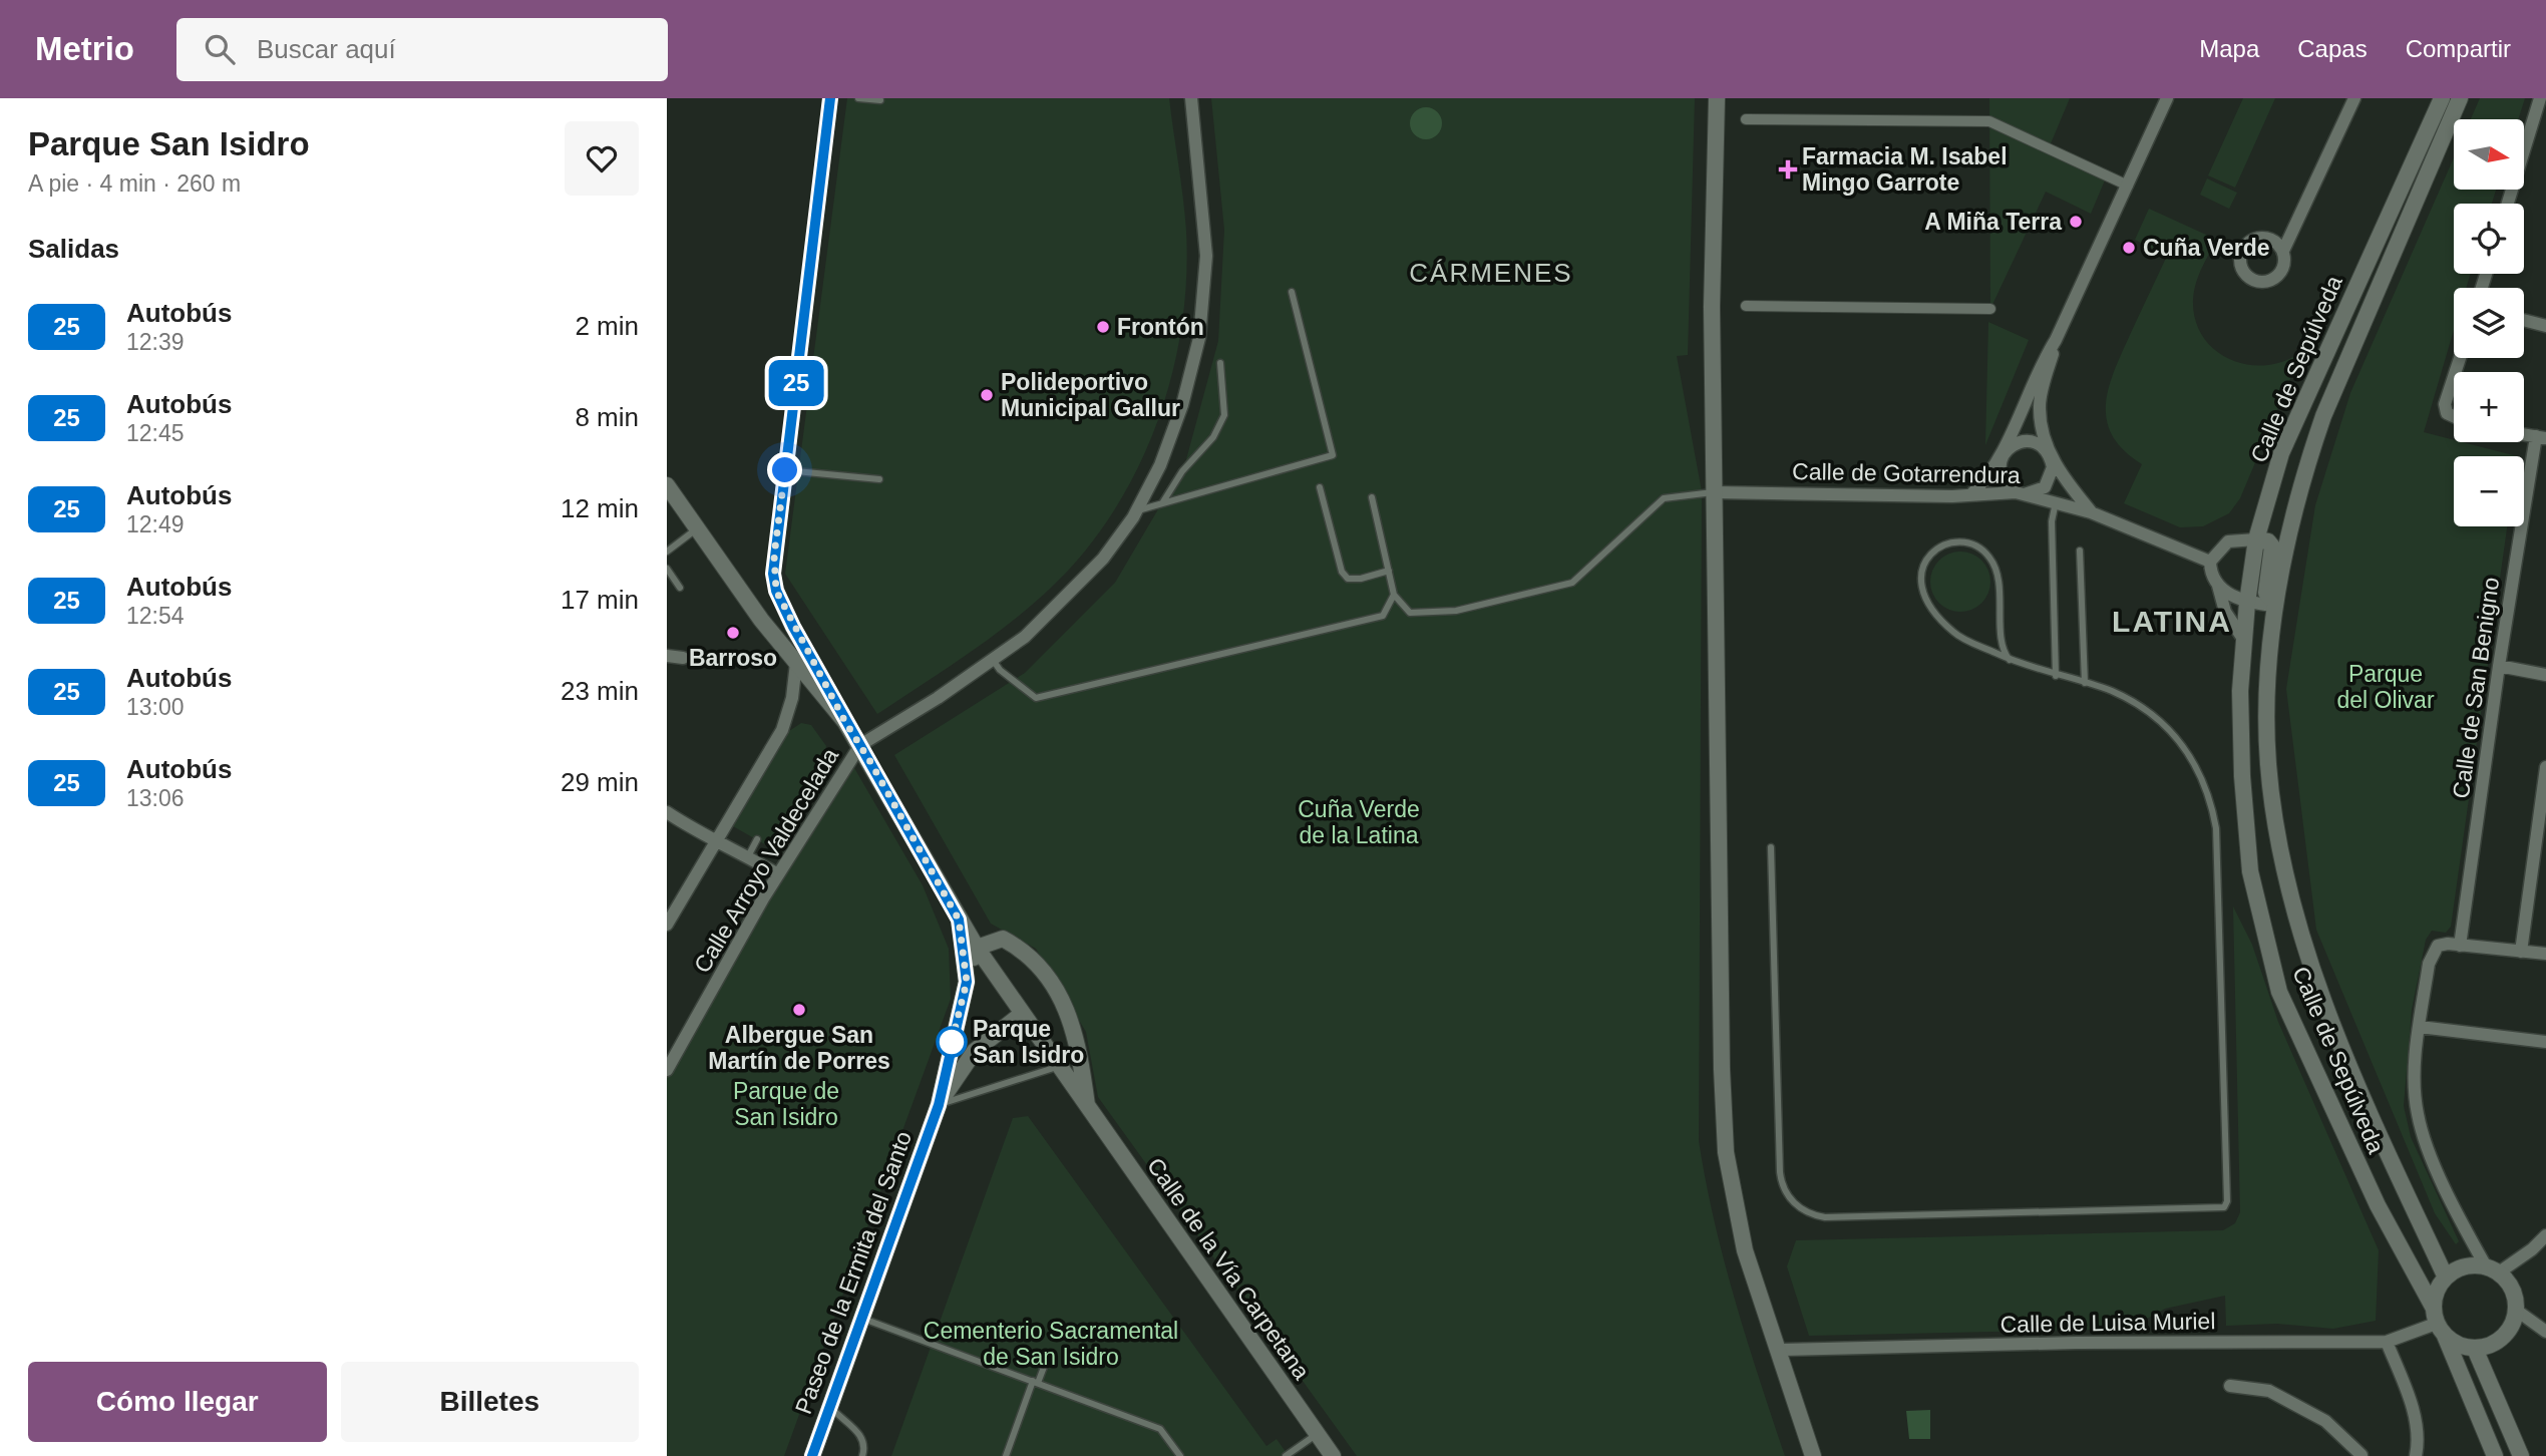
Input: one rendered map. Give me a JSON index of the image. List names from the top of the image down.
{
  "streets": {
    "street": [
      "Calle de Sepúlveda",
      "Calle de Gotarrendura",
      "Calle de San Benigno",
      "Calle Arroyo Valdecelada",
      "Calle de la Vía Carpetana",
      "Paseo de la Ermita del Santo",
      "Calle de Luisa Muriel"
    ]
  },
  "crossings": [
    ["Calle de Sepúlveda", "Calle de Luisa Muriel"],
    ["Calle Arroyo Valdecelada", "Calle de la Vía Carpetana"],
    ["Calle de la Vía Carpetana", "Paseo de la Ermita del Santo"]
  ],
  "districts": ["CÁRMENES", "LATINA"],
  "parks": [
    "Parque del Olivar",
    "Cuña Verde de la Latina",
    "Parque de San Isidro",
    "Cementerio Sacramental de San Isidro"
  ],
  "places": {
    "health": ["Farmacia M. Isabel Mingo Garrote"],
    "other": [
      "A Miña Terra",
      "Cuña Verde",
      "Frontón",
      "Polideportivo Municipal Gallur",
      "Barroso",
      "Albergue San Martín de Porres",
      "Parque San Isidro"
    ]
  },
  "lines": ["bus line 25"],
  "north": "right",
  "page": {
    "header": "Metrio",
    "search": "Buscar aquí",
    "nav": ["Mapa", "Capas", "Compartir"],
    "heading": [
      ["Parque San Isidro", "A pie · 4 min · 260 m"],
      "Salidas"
    ],
    "on_map": "25",
    "map_buttons": ["+", "−"],
    "list": [
      {
        "mark": "25",
        "name": "Autobús",
        "note": "12:39",
        "value": "2 min"
      },
      {
        "mark": "25",
        "name": "Autobús",
        "note": "12:45",
        "value": "8 min"
      },
      {
        "mark": "25",
        "name": "Autobús",
        "note": "12:49",
        "value": "12 min"
      },
      {
        "mark": "25",
        "name": "Autobús",
        "note": "12:54",
        "value": "17 min"
      },
      {
        "mark": "25",
        "name": "Autobús",
        "note": "13:00",
        "value": "23 min"
      },
      {
        "mark": "25",
        "name": "Autobús",
        "note": "13:06",
        "value": "29 min"
      }
    ],
    "buttons": ["Cómo llegar", "Billetes"]
  }
}
